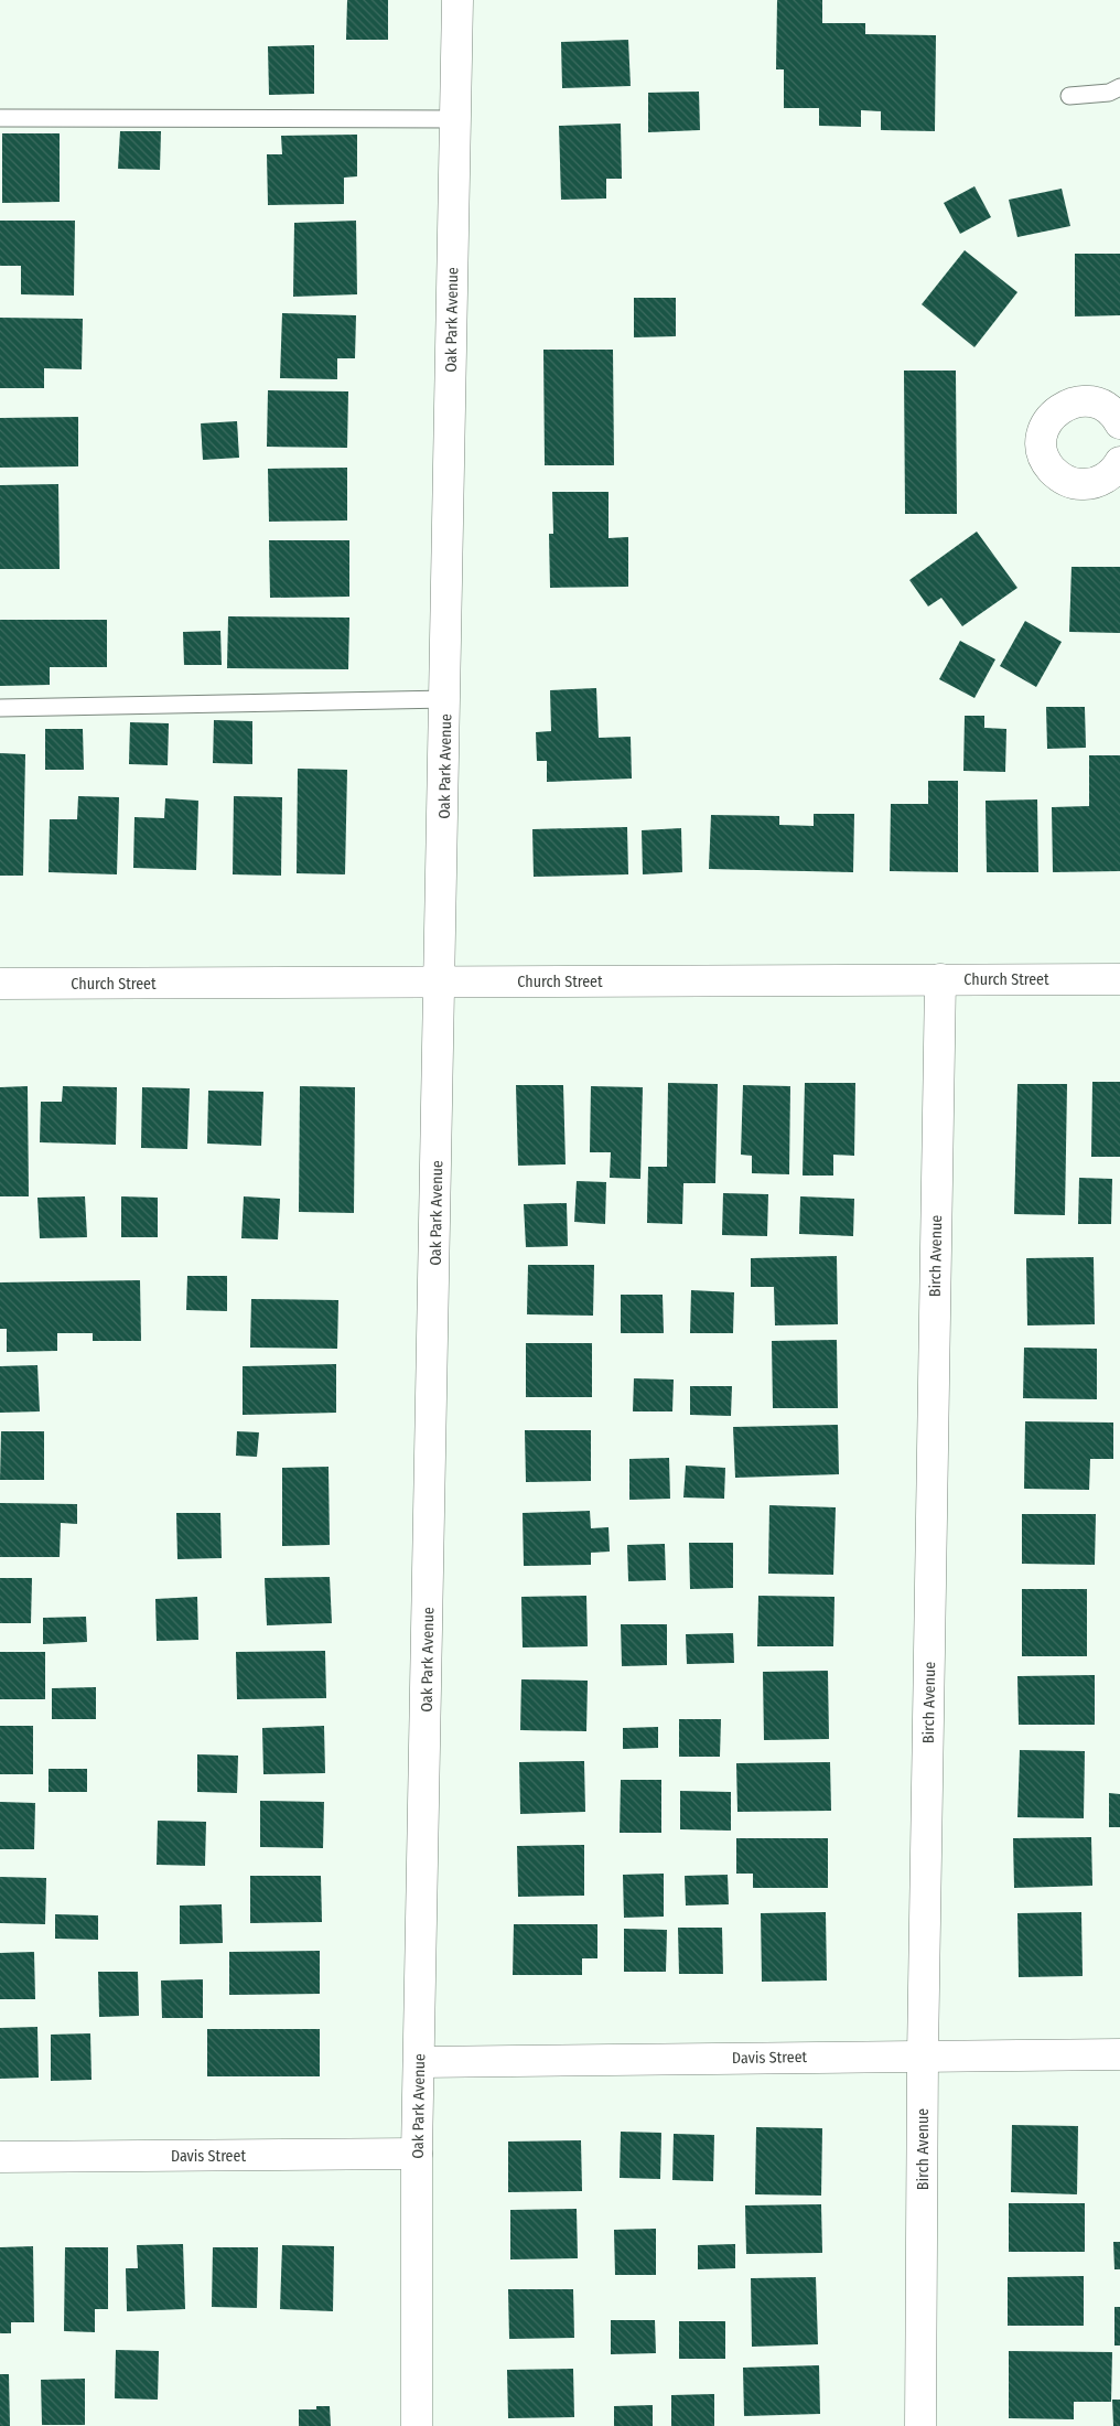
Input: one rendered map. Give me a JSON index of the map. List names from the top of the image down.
{
  "streets": {
    "street": [
      "Oak Park Avenue",
      "Church Street",
      "Birch Avenue",
      "Davis Street"
    ]
  },
  "crossings": [
    ["Oak Park Avenue", "Church Street"],
    ["Oak Park Avenue", "Davis Street"],
    ["Church Street", "Birch Avenue"],
    ["Birch Avenue", "Davis Street"]
  ]
}
